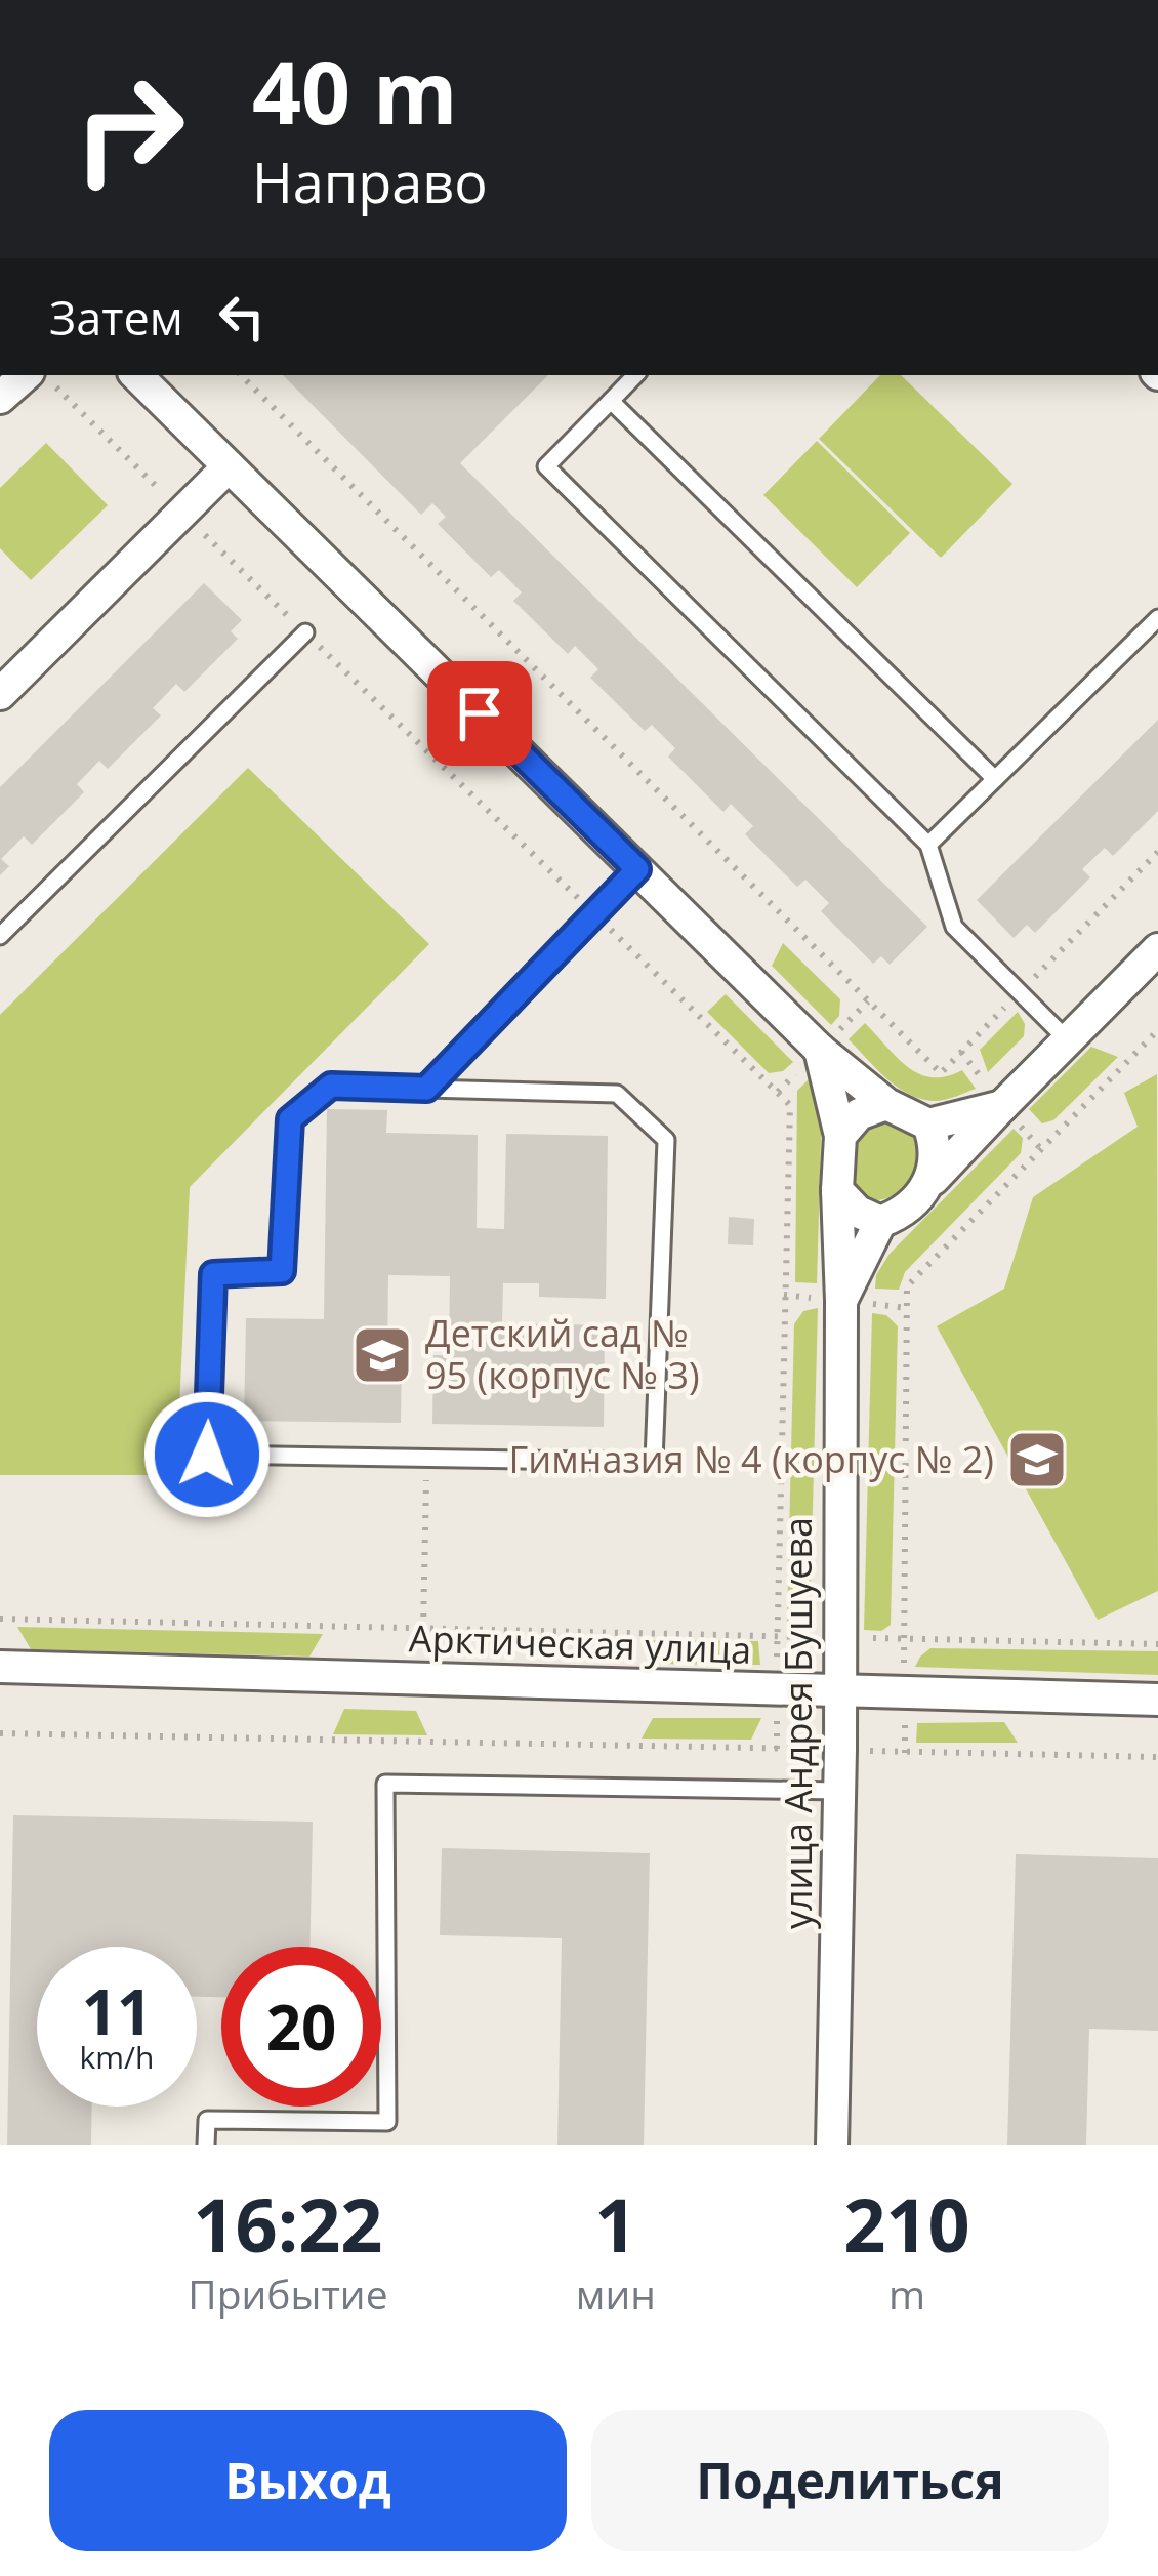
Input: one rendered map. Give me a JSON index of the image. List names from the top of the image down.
{
  "streets": {
    "street": ["Арктическая улица", "улица Андрея Бушуева"]
  },
  "crossings": [
    ["Арктическая улица", "улица Андрея Бушуева"]
  ],
  "places": {
    "school or university": ["Детский сад № 95 (корпус № 3)", "Гимназия № 4 (корпус № 2)"]
  },
  "page": {
    "turn": ["40 m", "Направо"],
    "then": "Затем",
    "speed": "11 km/h",
    "limit": "20",
    "eta": [
      "16:22",
      "Прибытие",
      "1",
      "мин",
      "210",
      "m"
    ],
    "buttons": ["Выход", "Поделиться"]
  }
}
